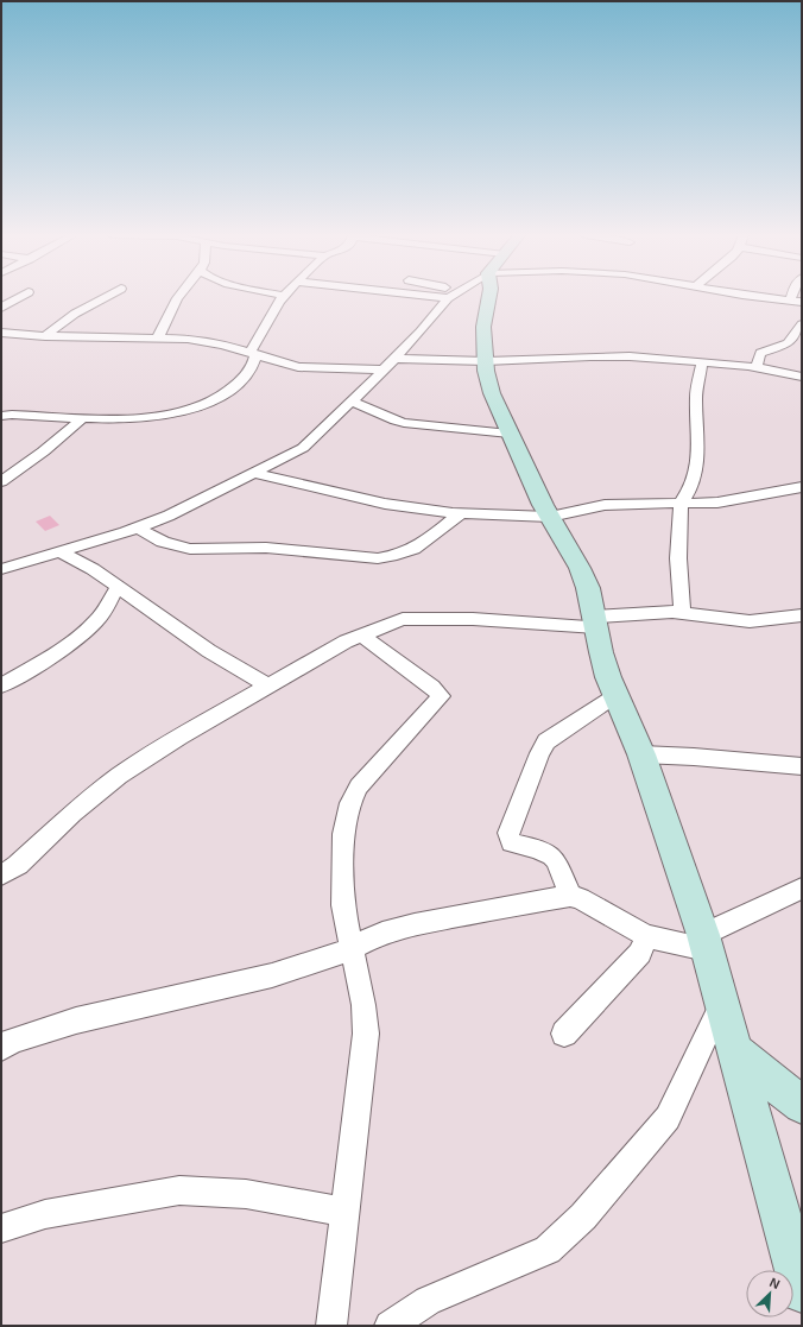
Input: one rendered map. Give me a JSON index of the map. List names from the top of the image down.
{
  "north": "top right"
}
